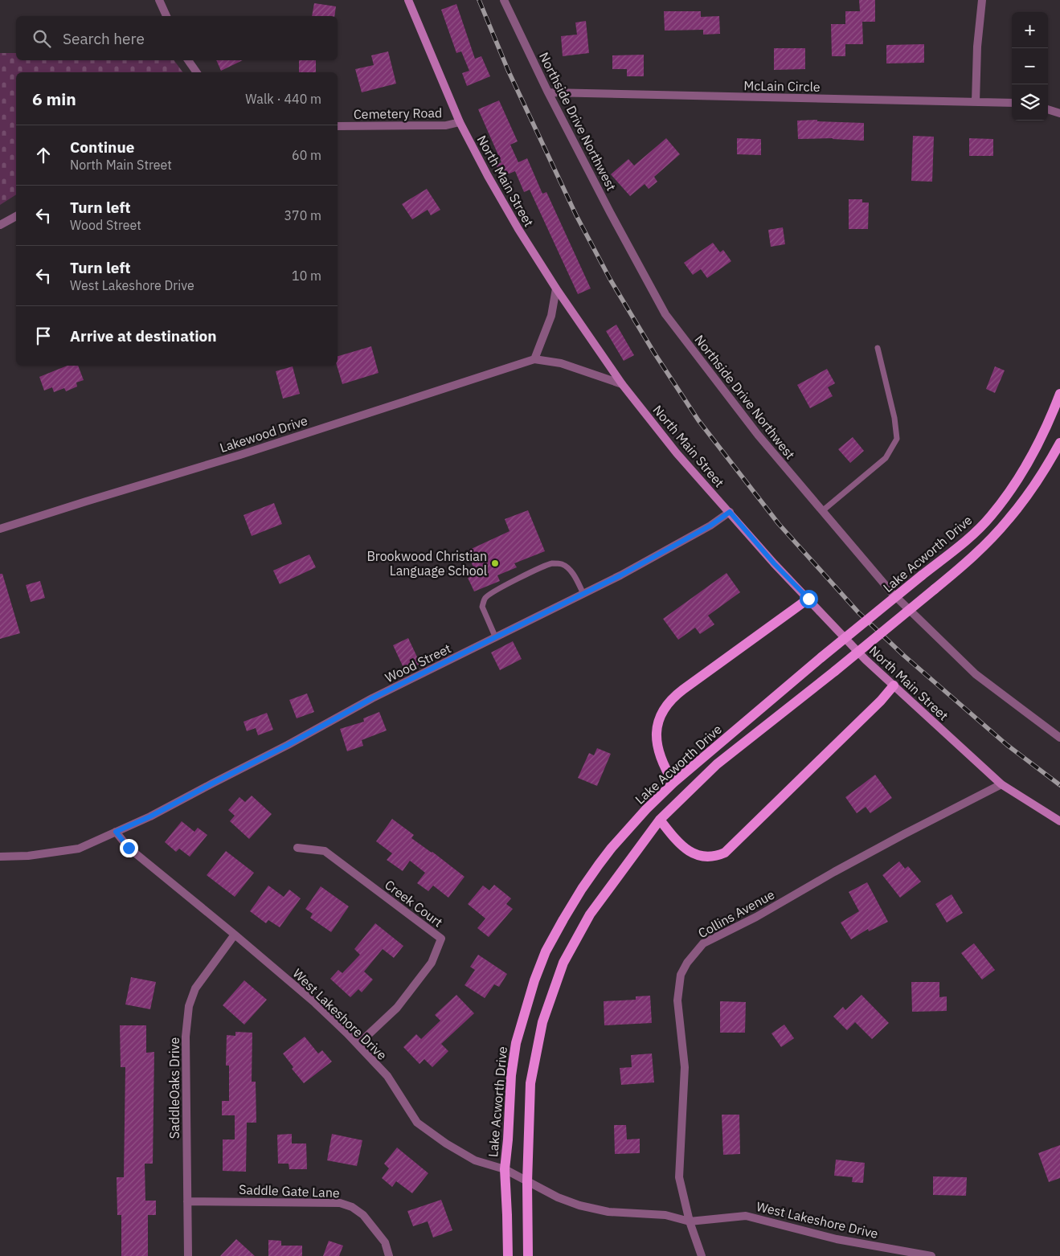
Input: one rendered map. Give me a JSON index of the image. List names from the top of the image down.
{
  "streets": {
    "main road": ["North Main Street", "Lake Acworth Drive"],
    "street": [
      "McLain Circle",
      "Cemetery Road",
      "Northside Drive Northwest",
      "Lakewood Drive",
      "Wood Street",
      "Creek Court",
      "Collins Avenue",
      "West Lakeshore Drive",
      "SaddleOaks Drive",
      "Saddle Gate Lane"
    ]
  },
  "crossings": [
    ["McLain Circle", "Northside Drive Northwest"],
    ["Cemetery Road", "North Main Street"],
    ["North Main Street", "Lakewood Drive"],
    ["North Main Street", "Wood Street"],
    ["North Main Street", "Collins Avenue"],
    ["Lake Acworth Drive", "West Lakeshore Drive"],
    ["Wood Street", "West Lakeshore Drive"],
    ["Creek Court", "West Lakeshore Drive"],
    ["Collins Avenue", "West Lakeshore Drive"],
    ["West Lakeshore Drive", "SaddleOaks Drive"],
    ["SaddleOaks Drive", "Saddle Gate Lane"]
  ],
  "places": ["Brookwood Christian Language School"],
  "page": {
    "map_buttons": ["+", "−"],
    "search": "Search here",
    "heading": ["6 min", "Walk · 440 m"],
    "list": [
      ["Continue", "North Main Street", "60 m"],
      ["Turn left", "Wood Street", "370 m"],
      ["Turn left", "West Lakeshore Drive", "10 m"],
      "Arrive at destination"
    ]
  }
}
